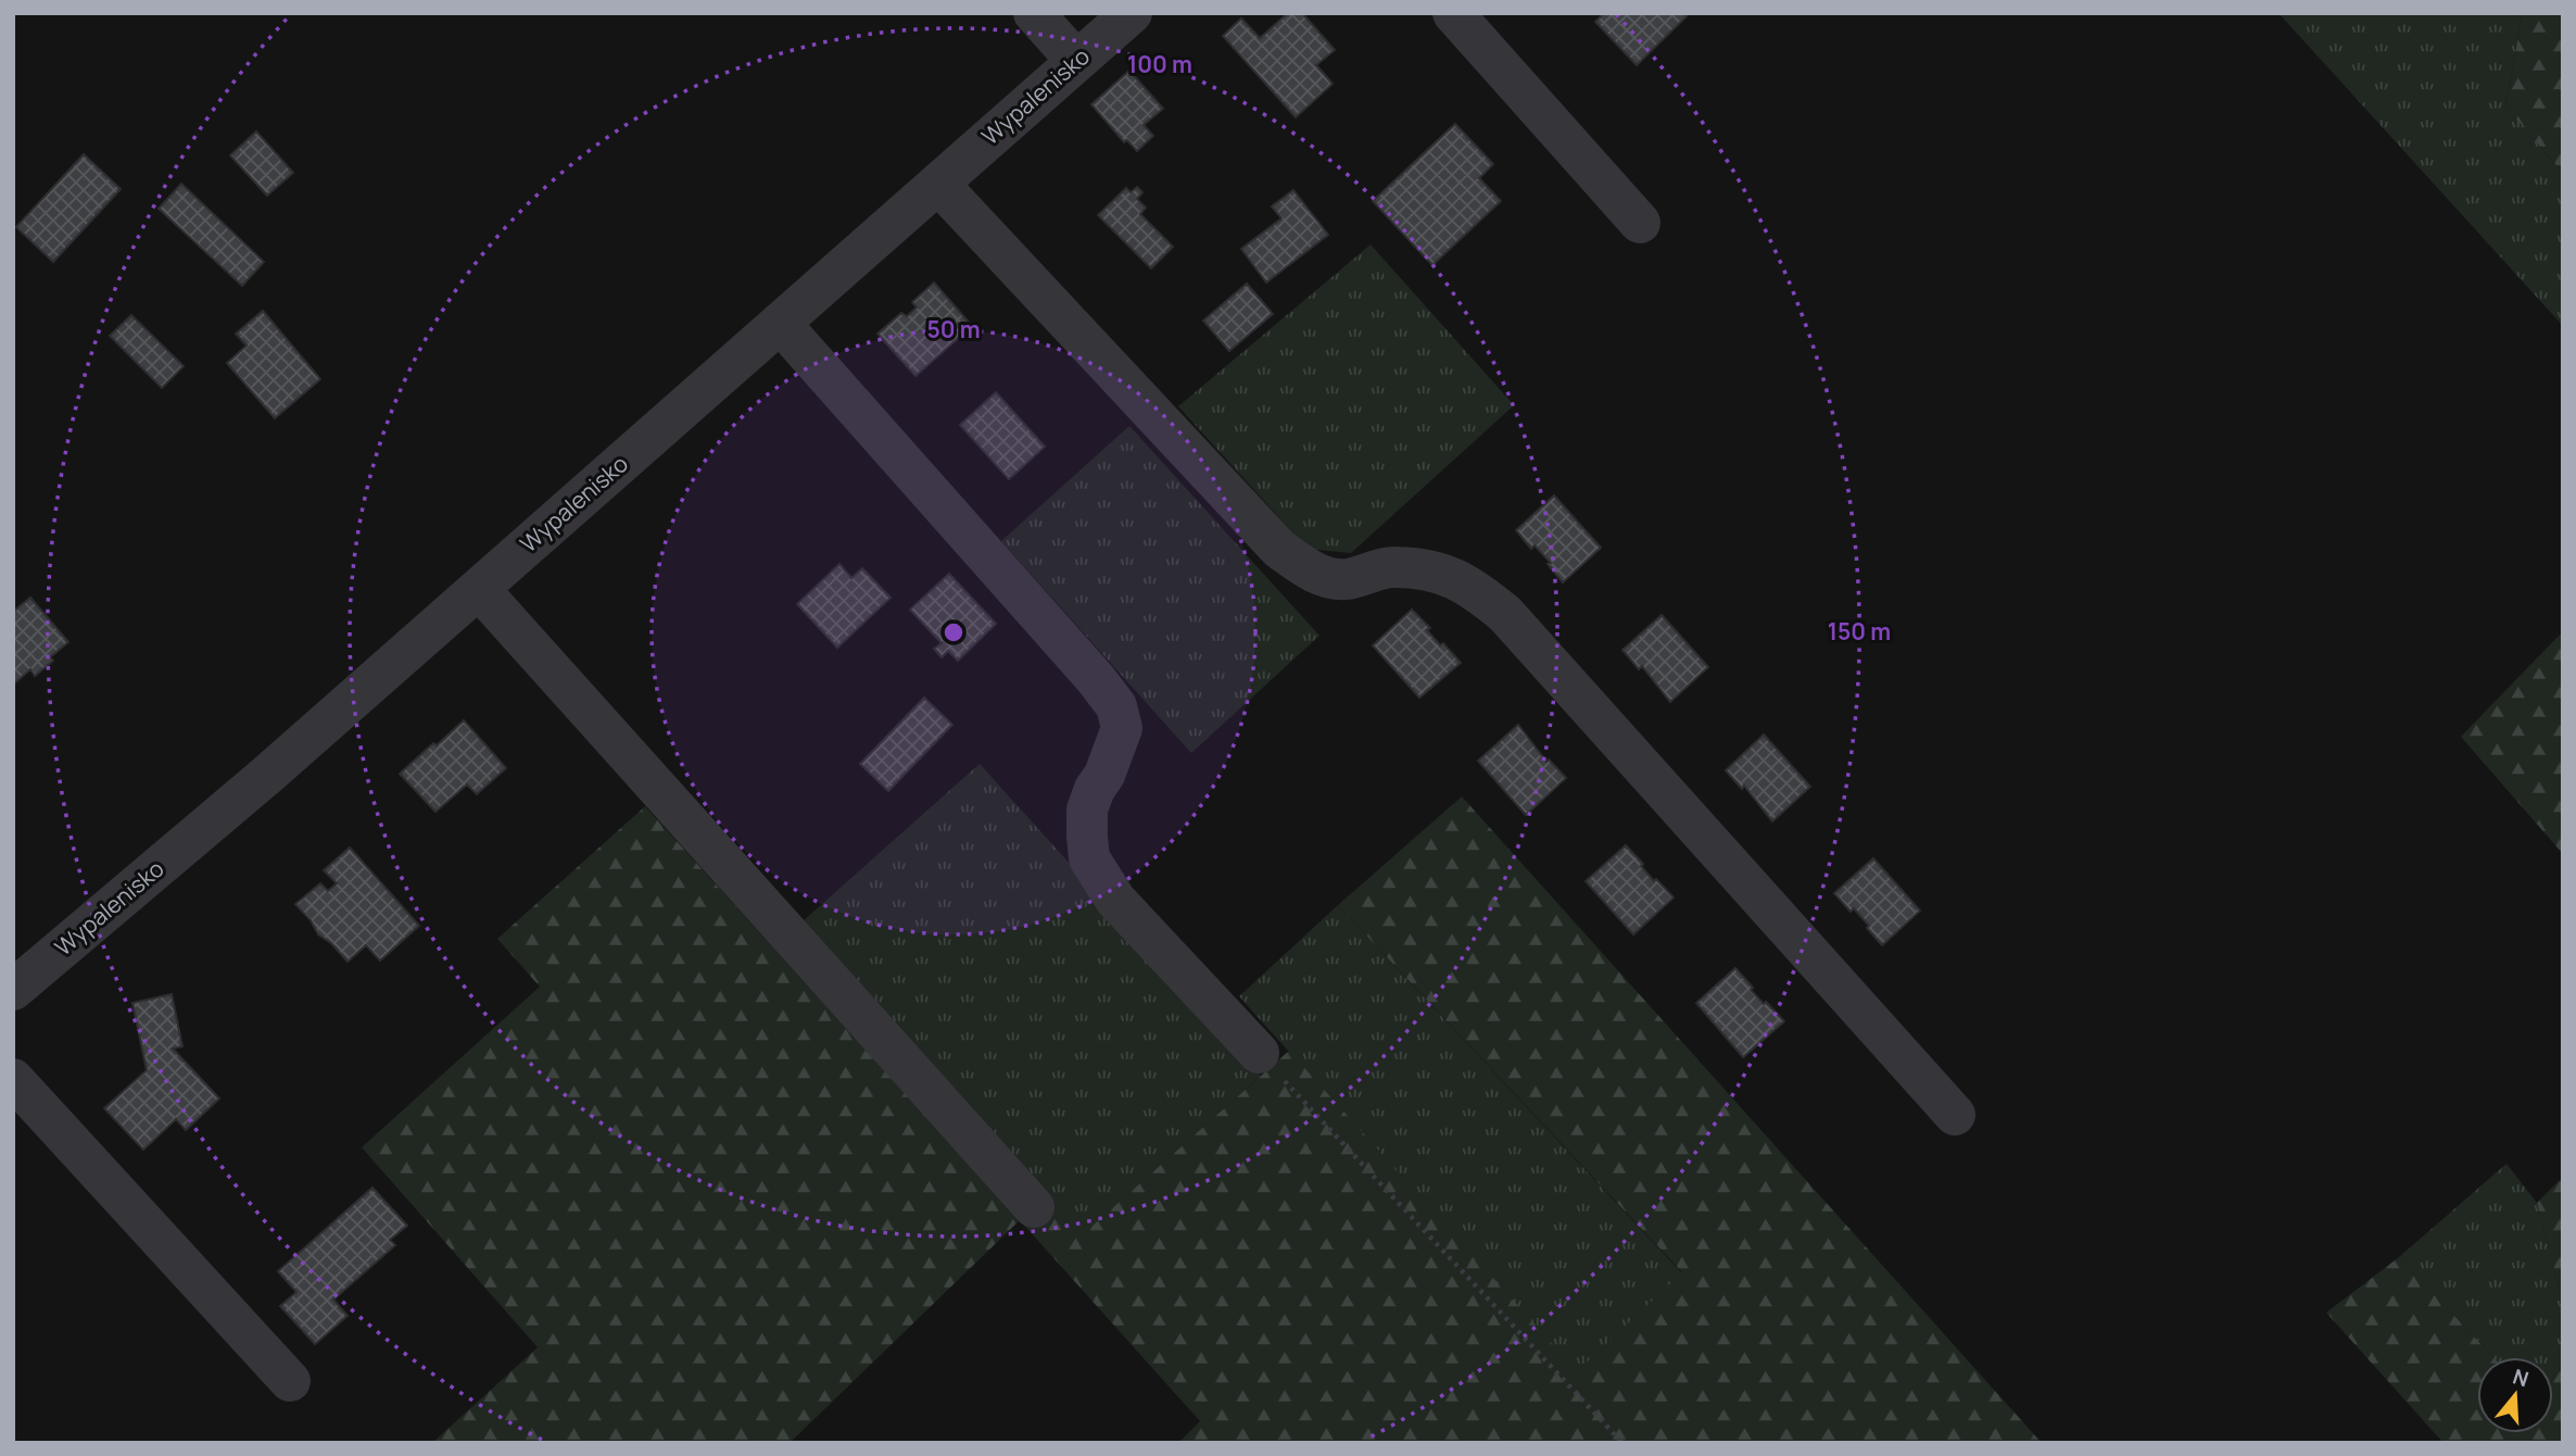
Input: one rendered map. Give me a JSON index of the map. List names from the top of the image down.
{
  "streets": {
    "street": ["Wypalenisko"]
  },
  "north": "top",
  "rings": ["100 m", "50 m", "150 m"]
}
